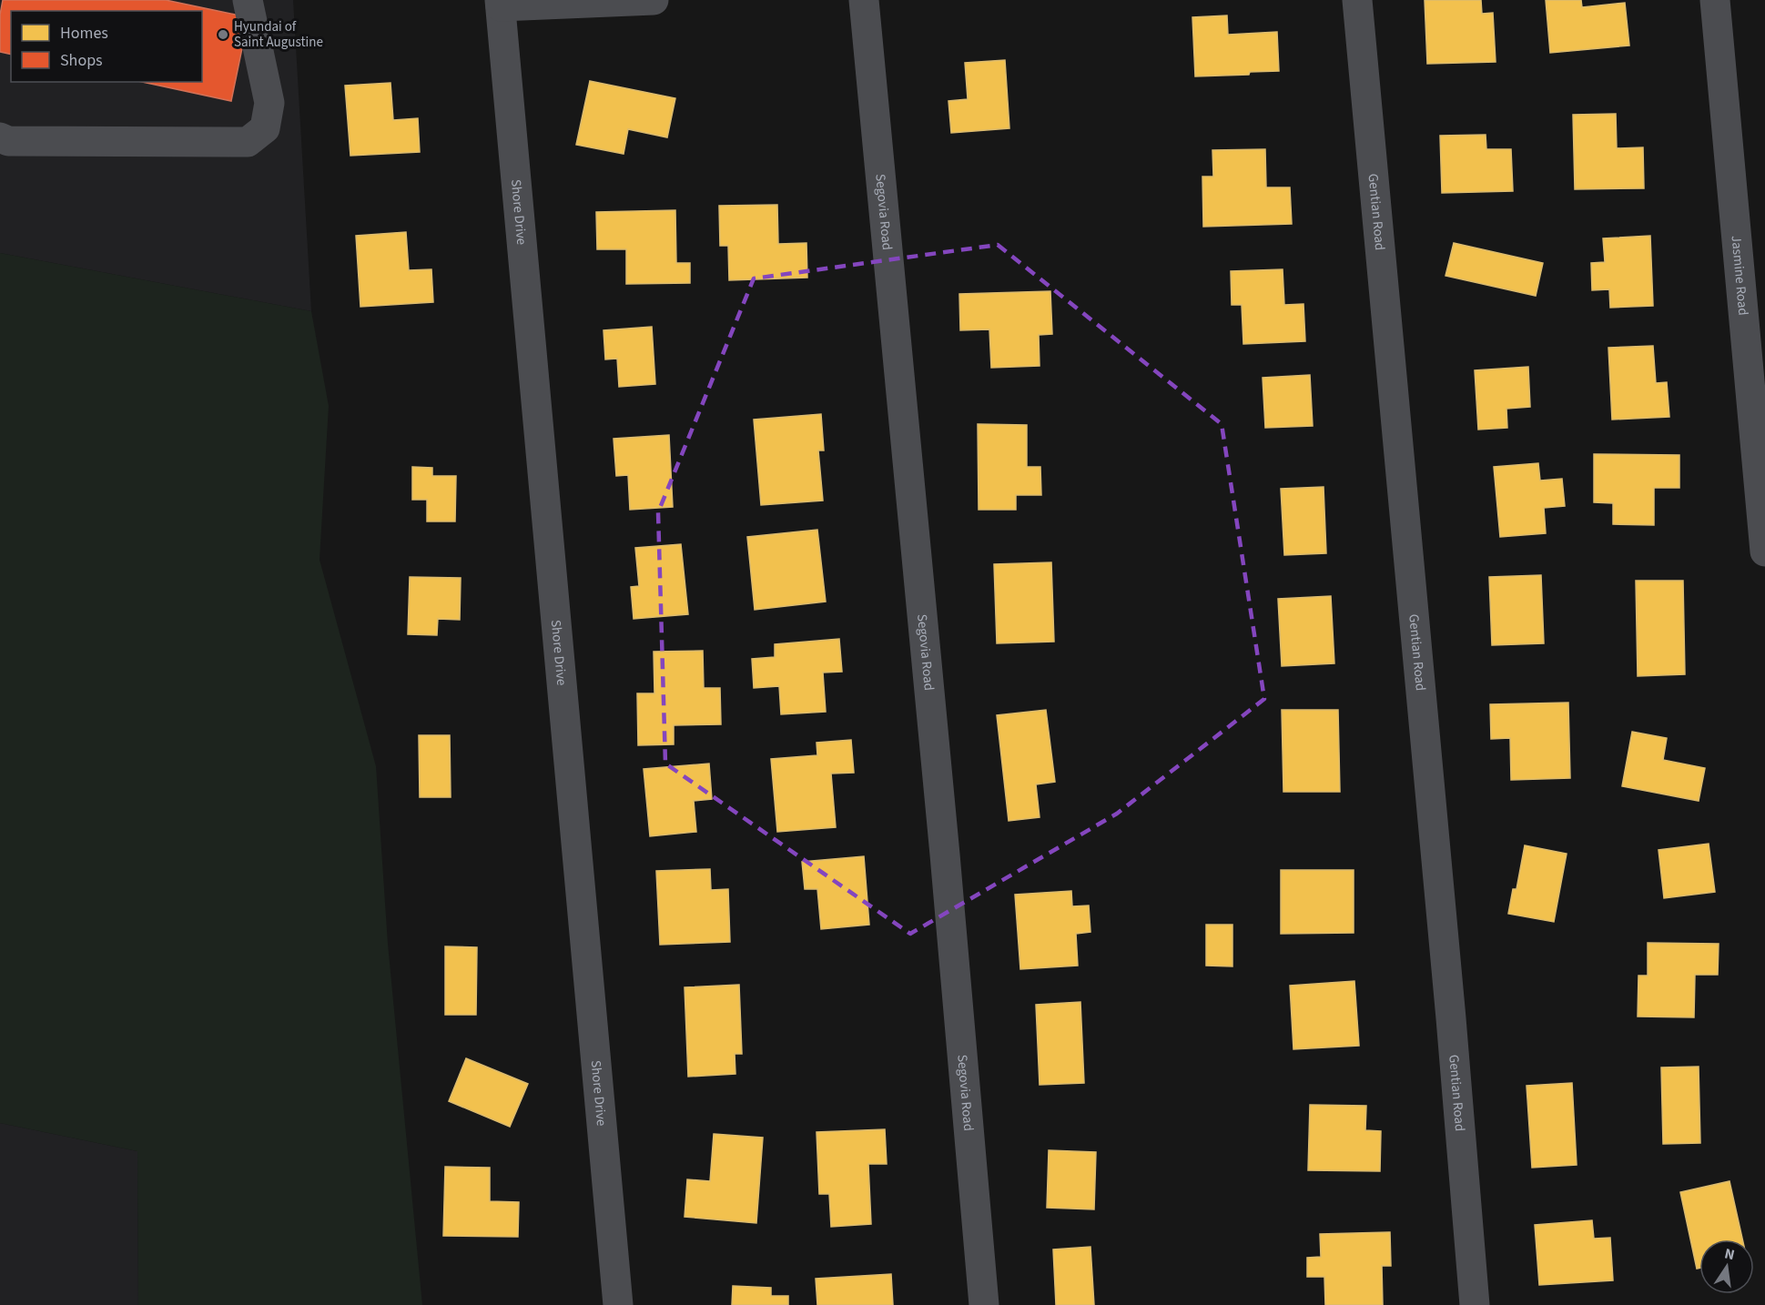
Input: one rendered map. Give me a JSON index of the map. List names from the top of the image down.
{
  "streets": {
    "street": [
      "Shore Drive",
      "Segovia Road",
      "Gentian Road",
      "Jasmine Road"
    ]
  },
  "places": ["Hyundai of Saint Augustine"],
  "legend": ["Homes", "Shops"],
  "north": "top"
}
